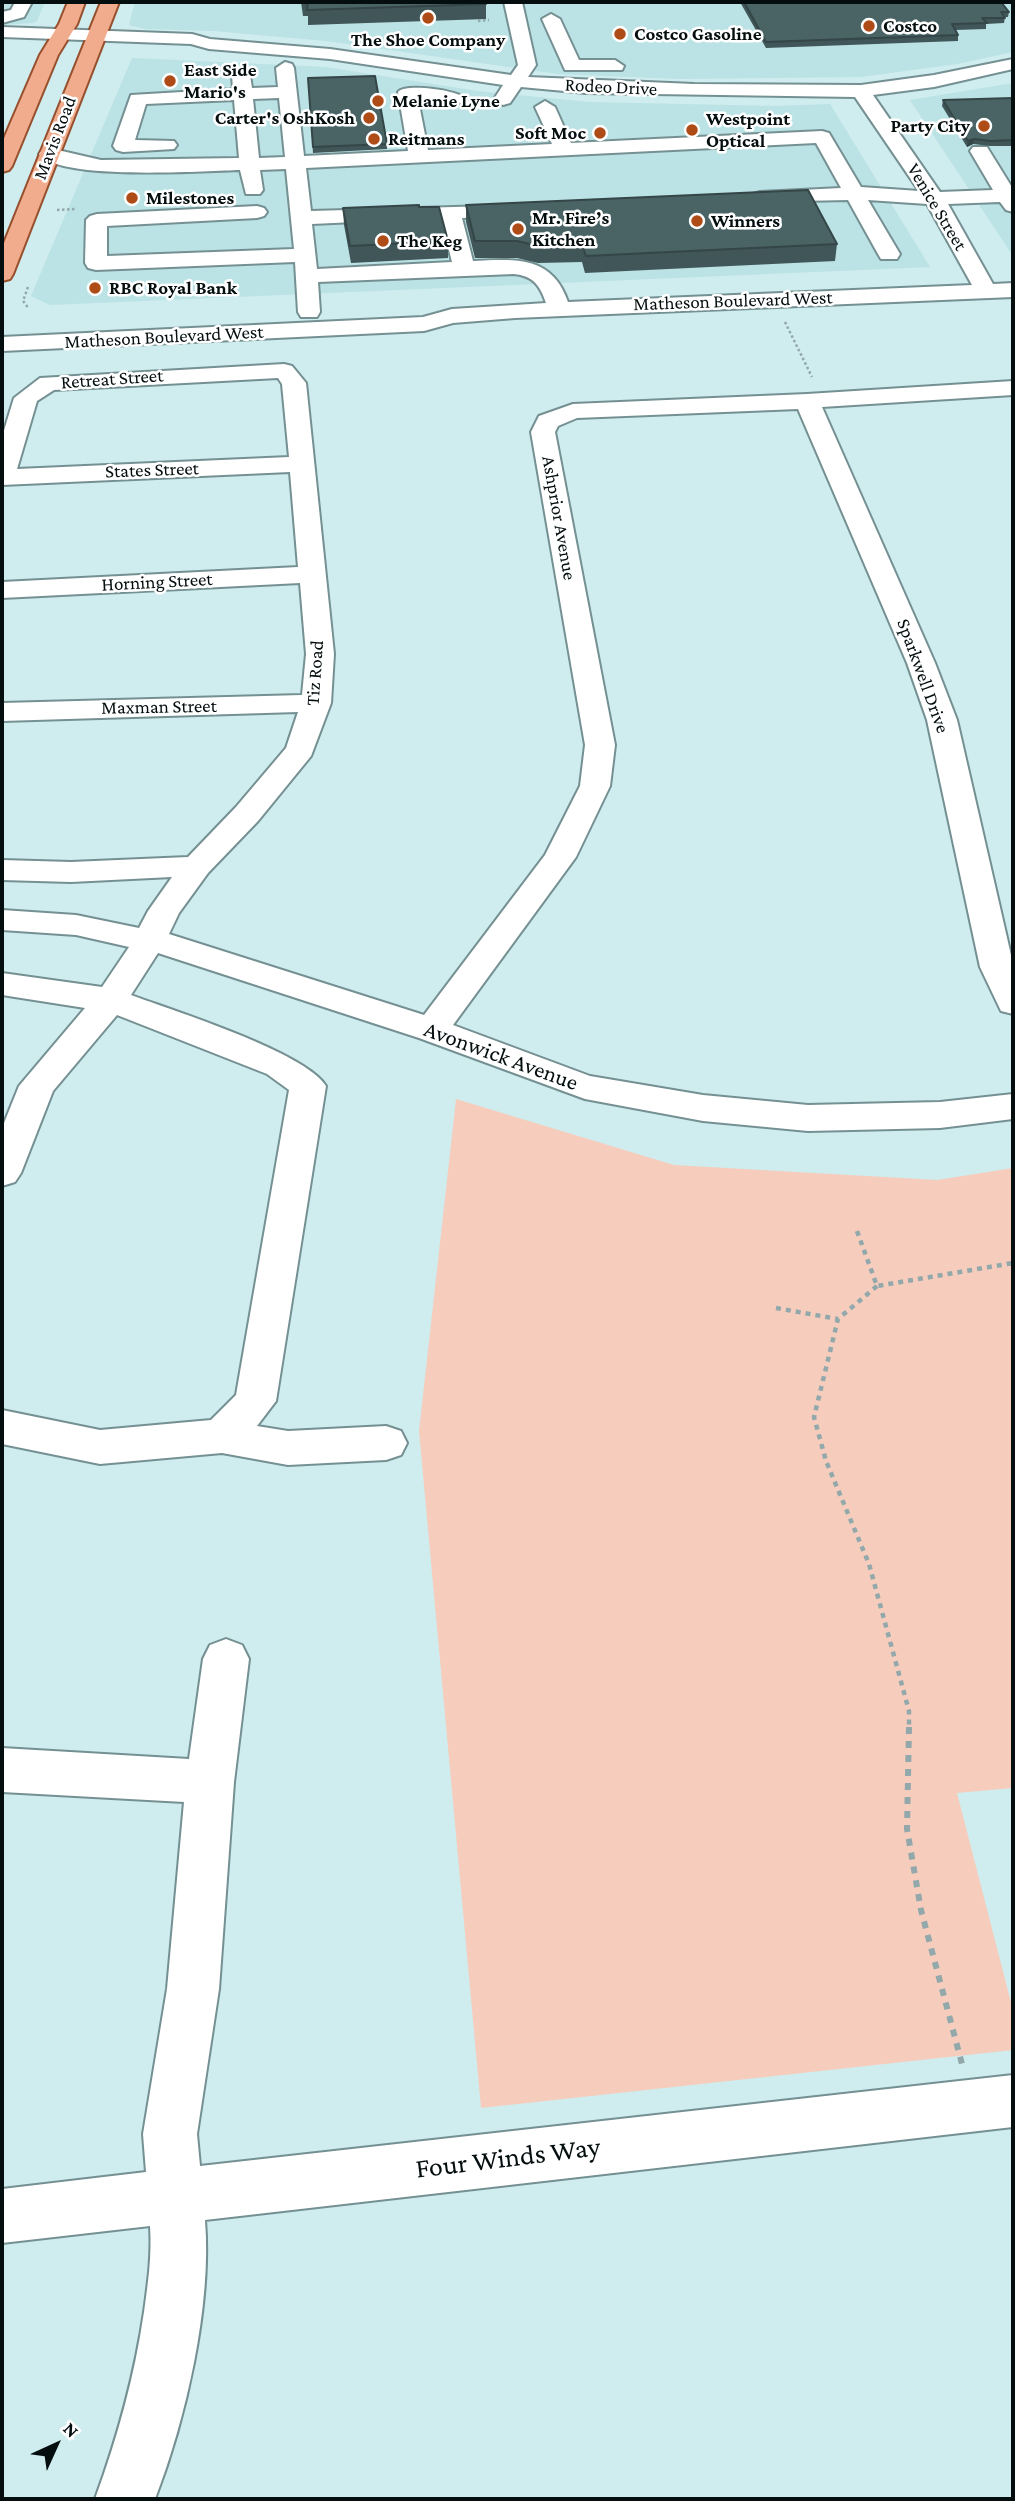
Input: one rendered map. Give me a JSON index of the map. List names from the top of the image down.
{
  "streets": {
    "main road": ["Mavis Road"],
    "street": [
      "Rodeo Drive",
      "Venice Street",
      "Matheson Boulevard West",
      "Retreat Street",
      "States Street",
      "Ashprior Avenue",
      "Horning Street",
      "Tiz Road",
      "Sparkwell Drive",
      "Maxman Street",
      "Avonwick Avenue",
      "Four Winds Way"
    ]
  },
  "crossings": [
    ["Rodeo Drive", "Mavis Road"],
    ["Rodeo Drive", "Venice Street"],
    ["Venice Street", "Matheson Boulevard West"],
    ["Retreat Street", "States Street"],
    ["Retreat Street", "Tiz Road"],
    ["States Street", "Tiz Road"],
    ["Ashprior Avenue", "Sparkwell Drive"],
    ["Ashprior Avenue", "Avonwick Avenue"],
    ["Horning Street", "Tiz Road"],
    ["Tiz Road", "Maxman Street"],
    ["Tiz Road", "Avonwick Avenue"]
  ],
  "places": [
    "The Shoe Company",
    "Costco",
    "Costco Gasoline",
    "East Side Mario's",
    "Melanie Lyne",
    "Carter's OshKosh",
    "Party City",
    "Westpoint Optical",
    "Soft Moc",
    "Reitmans",
    "Milestones",
    "Winners",
    "Mr. Fire’s Kitchen",
    "The Keg",
    "RBC Royal Bank"
  ],
  "north": "top right"
}
